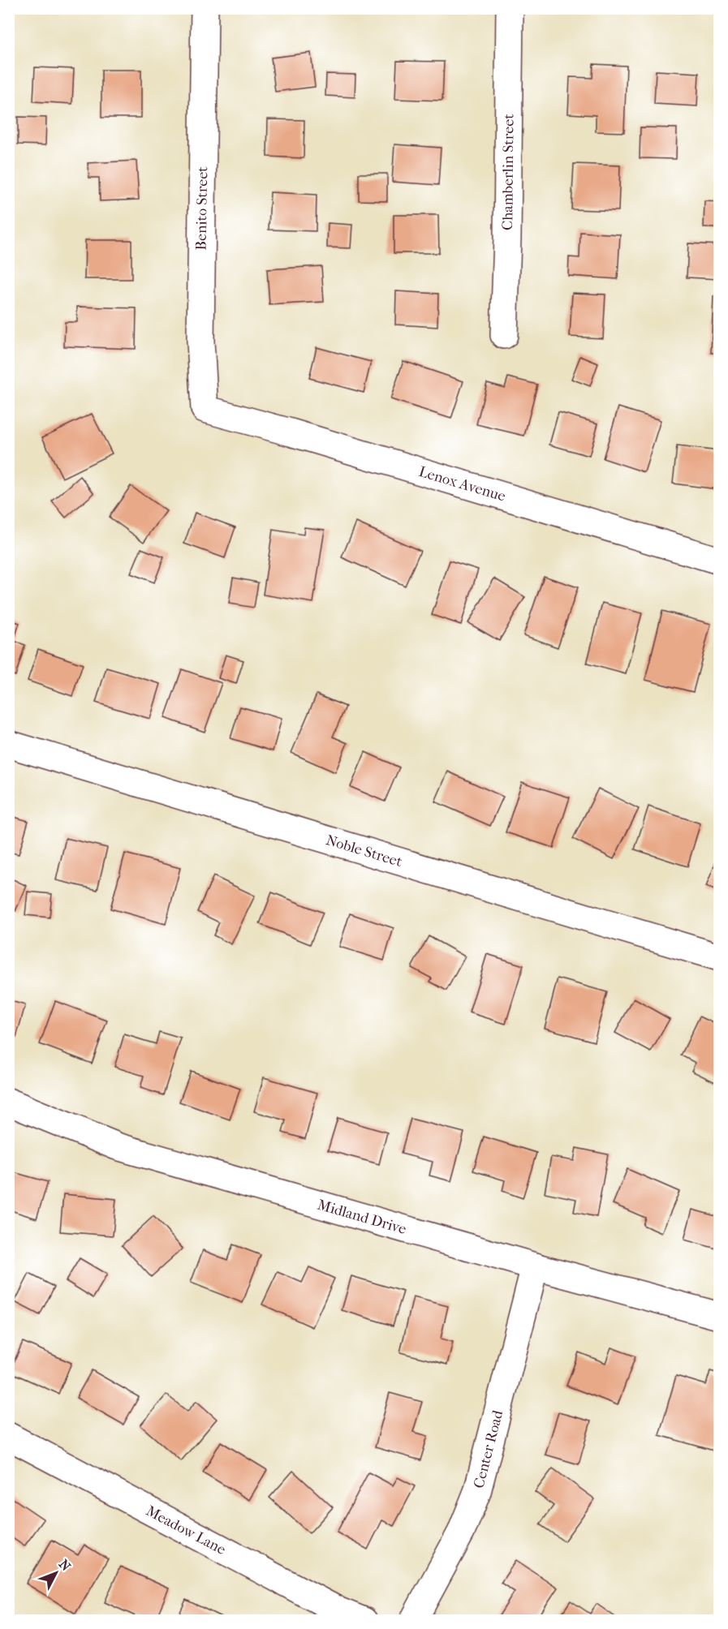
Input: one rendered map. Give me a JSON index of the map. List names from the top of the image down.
{
  "streets": {
    "street": [
      "Chamberlin Street",
      "Benito Street",
      "Lenox Avenue",
      "Noble Street",
      "Midland Drive",
      "Center Road",
      "Meadow Lane"
    ]
  },
  "crossings": [
    ["Benito Street", "Lenox Avenue"],
    ["Midland Drive", "Center Road"]
  ],
  "north": "top right"
}
